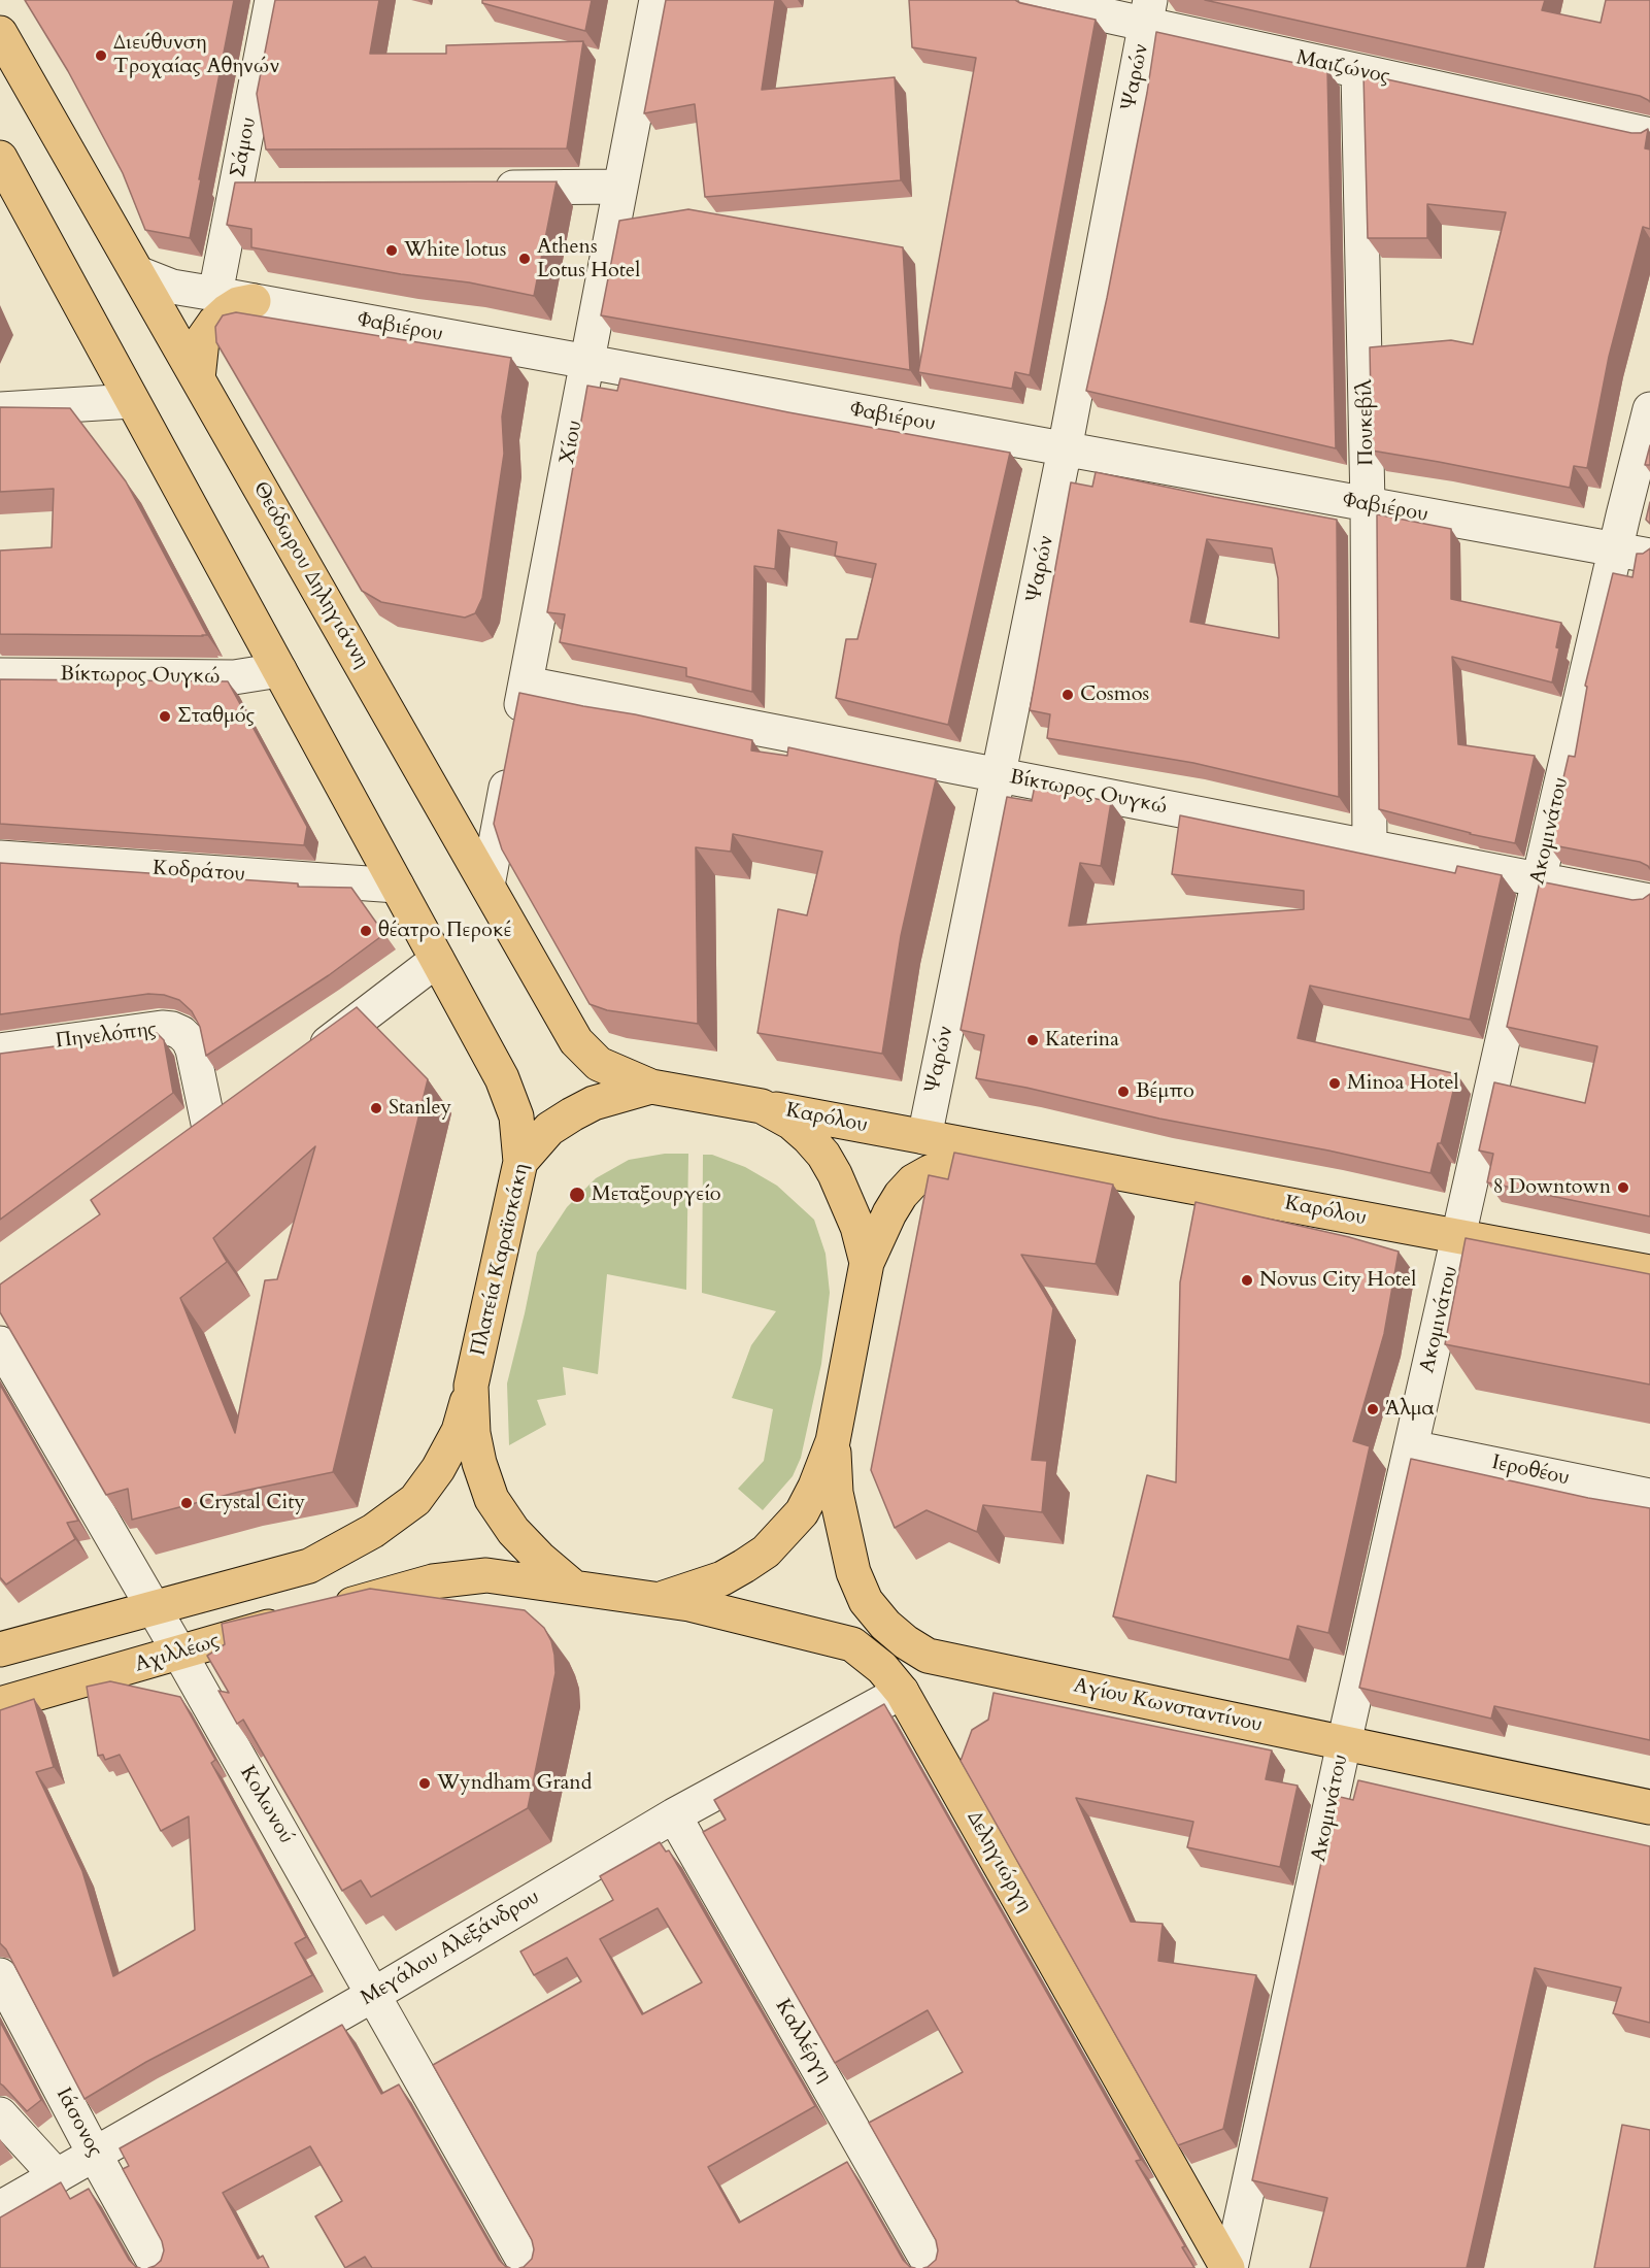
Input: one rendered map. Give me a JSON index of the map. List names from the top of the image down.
{
  "streets": {
    "main road": [
      "Θεόδωρου Δηληγιάννη",
      "Καρόλου",
      "Πλατεία Καραϊσκάκη",
      "Αχιλλέως",
      "Αγίου Κωνσταντίνου",
      "Δεληγιώργη"
    ],
    "street": [
      "Μαιζώνος",
      "Ψαρών",
      "Σάμου",
      "Φαβιέρου",
      "Πουκεβίλ",
      "Χίου",
      "Βίκτωρος Ουγκώ",
      "Ακομινάτου",
      "Κοδράτου",
      "Πηνελόπης",
      "Ιεροθέου",
      "Κολωνού",
      "Μεγάλου Αλεξάνδρου",
      "Καλλέργη",
      "Ιάσονος"
    ]
  },
  "crossings": [
    ["Μαιζώνος", "Ψαρών"],
    ["Μαιζώνος", "Πουκεβίλ"],
    ["Ψαρών", "Φαβιέρου"],
    ["Ψαρών", "Βίκτωρος Ουγκώ"],
    ["Ψαρών", "Καρόλου"],
    ["Σάμου", "Φαβιέρου"],
    ["Φαβιέρου", "Πουκεβίλ"],
    ["Φαβιέρου", "Χίου"],
    ["Φαβιέρου", "Θεόδωρου Δηληγιάννη"],
    ["Φαβιέρου", "Ακομινάτου"],
    ["Πουκεβίλ", "Βίκτωρος Ουγκώ"],
    ["Χίου", "Θεόδωρου Δηληγιάννη"],
    ["Χίου", "Βίκτωρος Ουγκώ"],
    ["Θεόδωρου Δηληγιάννη", "Πλατεία Καραϊσκάκη"],
    ["Βίκτωρος Ουγκώ", "Ακομινάτου"],
    ["Ακομινάτου", "Καρόλου"],
    ["Ακομινάτου", "Ιεροθέου"],
    ["Ακομινάτου", "Αγίου Κωνσταντίνου"],
    ["Ακομινάτου", "Δεληγιώργη"],
    ["Καρόλου", "Πλατεία Καραϊσκάκη"],
    ["Πλατεία Καραϊσκάκη", "Αχιλλέως"],
    ["Πλατεία Καραϊσκάκη", "Αγίου Κωνσταντίνου"],
    ["Πλατεία Καραϊσκάκη", "Δεληγιώργη"],
    ["Αχιλλέως", "Κολωνού"],
    ["Κολωνού", "Μεγάλου Αλεξάνδρου"],
    ["Δεληγιώργη", "Μεγάλου Αλεξάνδρου"],
    ["Μεγάλου Αλεξάνδρου", "Καλλέργη"],
    ["Μεγάλου Αλεξάνδρου", "Ιάσονος"]
  ],
  "places": [
    "Διεύθυνση Τροχαίας Αθηνών",
    "White lotus",
    "Athens Lotus Hotel",
    "Cosmos",
    "Σταθμός",
    "θέατρο Περοκέ",
    "Katerina",
    "Minoa Hotel",
    "Βέμπο",
    "Stanley",
    "8 Downtown",
    "Μεταξουργείο",
    "Novus City Hotel",
    "Άλμα",
    "Crystal City",
    "Wyndham Grand"
  ]
}
